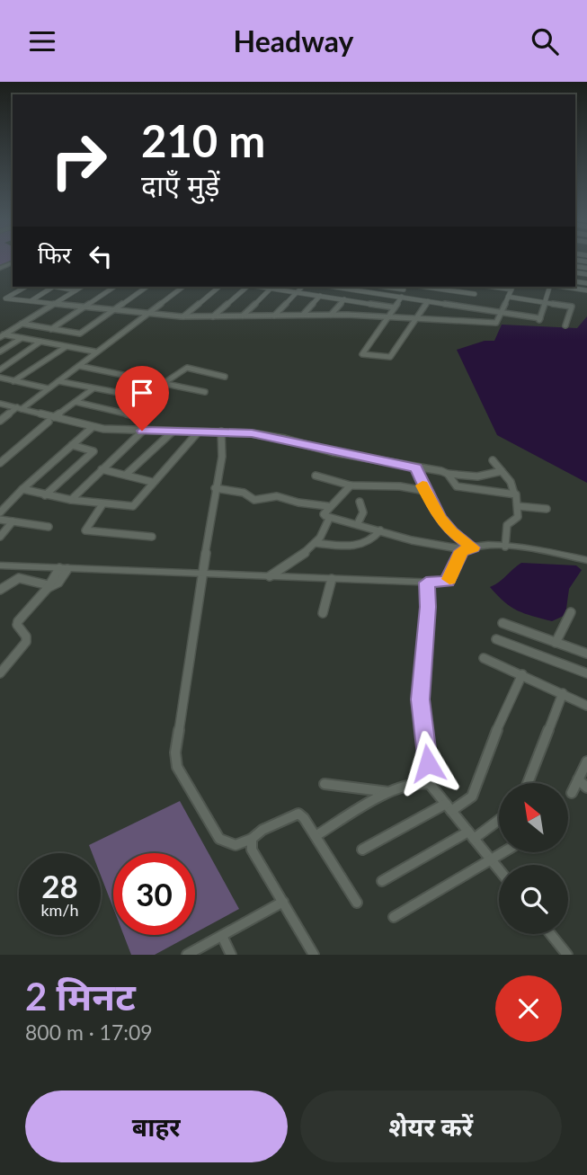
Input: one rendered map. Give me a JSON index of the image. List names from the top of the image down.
{
  "north": "top left",
  "page": {
    "header": "Headway",
    "turn": ["210 m", "दाएँ मुड़ें"],
    "then": "फिर",
    "speed": "28 km/h",
    "limit": "30",
    "heading": ["2 मिनट", "800 m · 17:09"],
    "buttons": ["बाहर", "शेयर करें"]
  }
}
